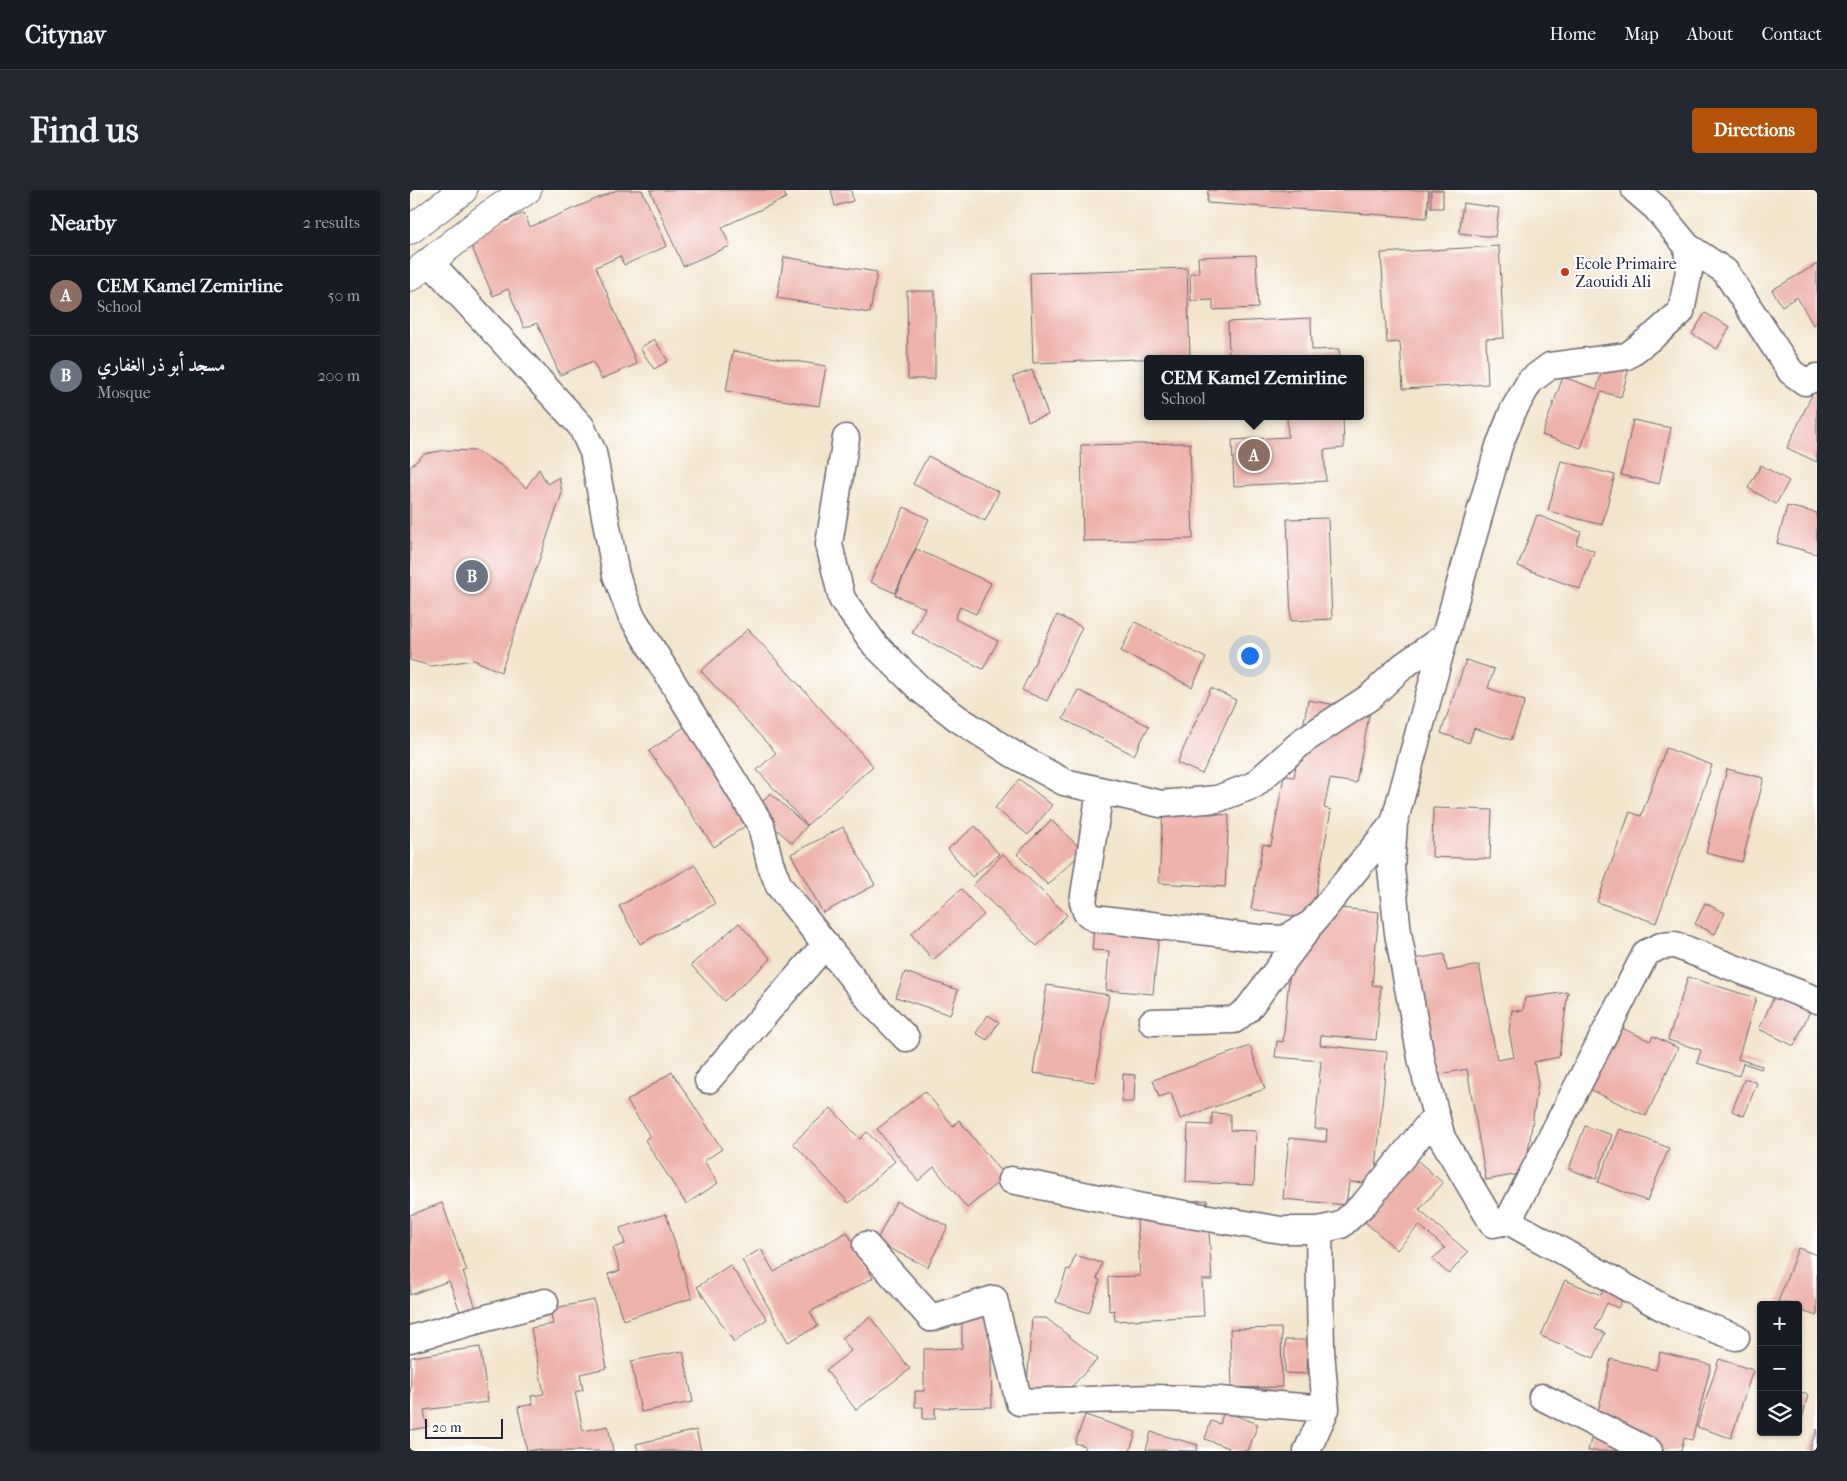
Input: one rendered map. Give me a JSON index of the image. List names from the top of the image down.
{
  "places": ["Ecole Primaire Zaouidi Ali"],
  "scale_bar": "20 m",
  "page": {
    "header": "Citynav",
    "nav": [
      "Home",
      "Map",
      "About",
      "Contact"
    ],
    "buttons": "Directions",
    "title": "Find us",
    "heading": ["Nearby", "2 results"],
    "list": [
      {
        "mark": "A",
        "name": "CEM Kamel Zemirline",
        "note": "School",
        "value": "50 m"
      },
      {
        "mark": "B",
        "name": "مسجد أبو ذر الغفاري",
        "note": "Mosque",
        "value": "200 m"
      }
    ],
    "popup": ["CEM Kamel Zemirline", "School"],
    "pins": ["A", "B"],
    "map_buttons": ["+", "−"],
    "scale": "20 m"
  }
}
